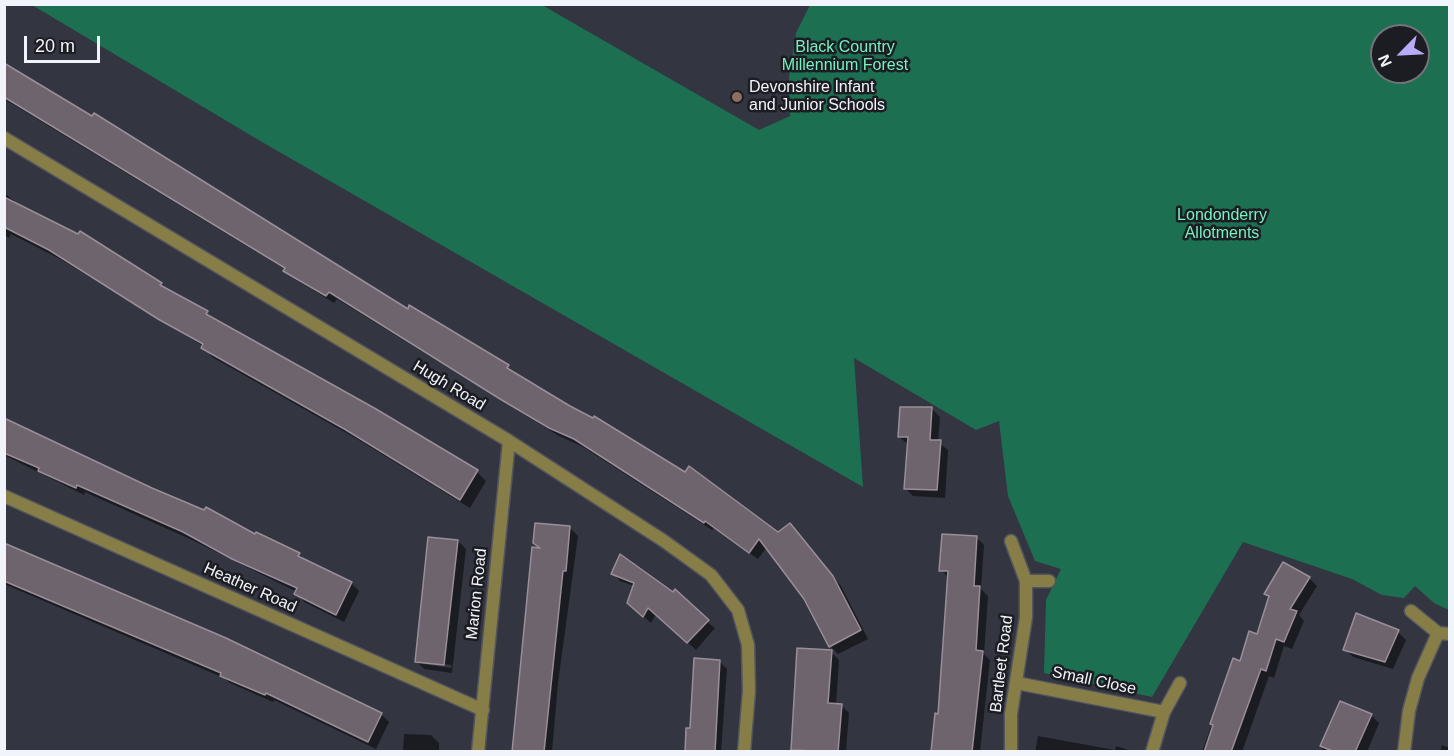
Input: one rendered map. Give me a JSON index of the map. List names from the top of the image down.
{
  "streets": {
    "street": [
      "Hugh Road",
      "Heather Road",
      "Marion Road",
      "Bartleet Road",
      "Small Close"
    ]
  },
  "crossings": [
    ["Hugh Road", "Marion Road"],
    ["Heather Road", "Marion Road"],
    ["Bartleet Road", "Small Close"]
  ],
  "parks": ["Black Country Millennium Forest", "Londonderry Allotments"],
  "places": ["Devonshire Infant and Junior Schools"],
  "scale_bar": "20 m",
  "north": "bottom left"
}
